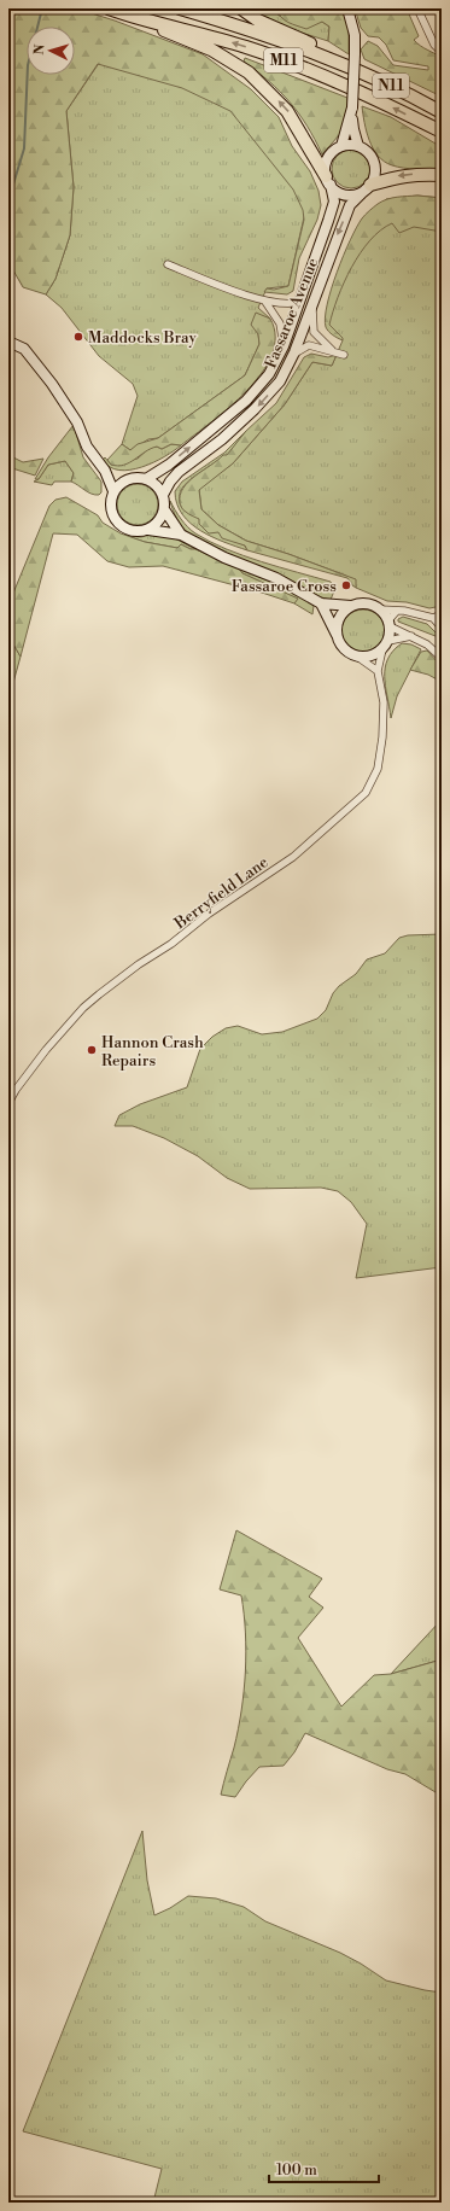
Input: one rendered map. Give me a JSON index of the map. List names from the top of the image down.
{
  "streets": {
    "highway": ["M11", "N11"],
    "street": ["Fassaroe Avenue", "Berryfield Lane"]
  },
  "crossings": [
    ["M11", "N11"]
  ],
  "places": ["Maddocks Bray", "Fassaroe Cross", "Hannon Crash Repairs"],
  "scale_bar": "100 m",
  "north": "left"
}
